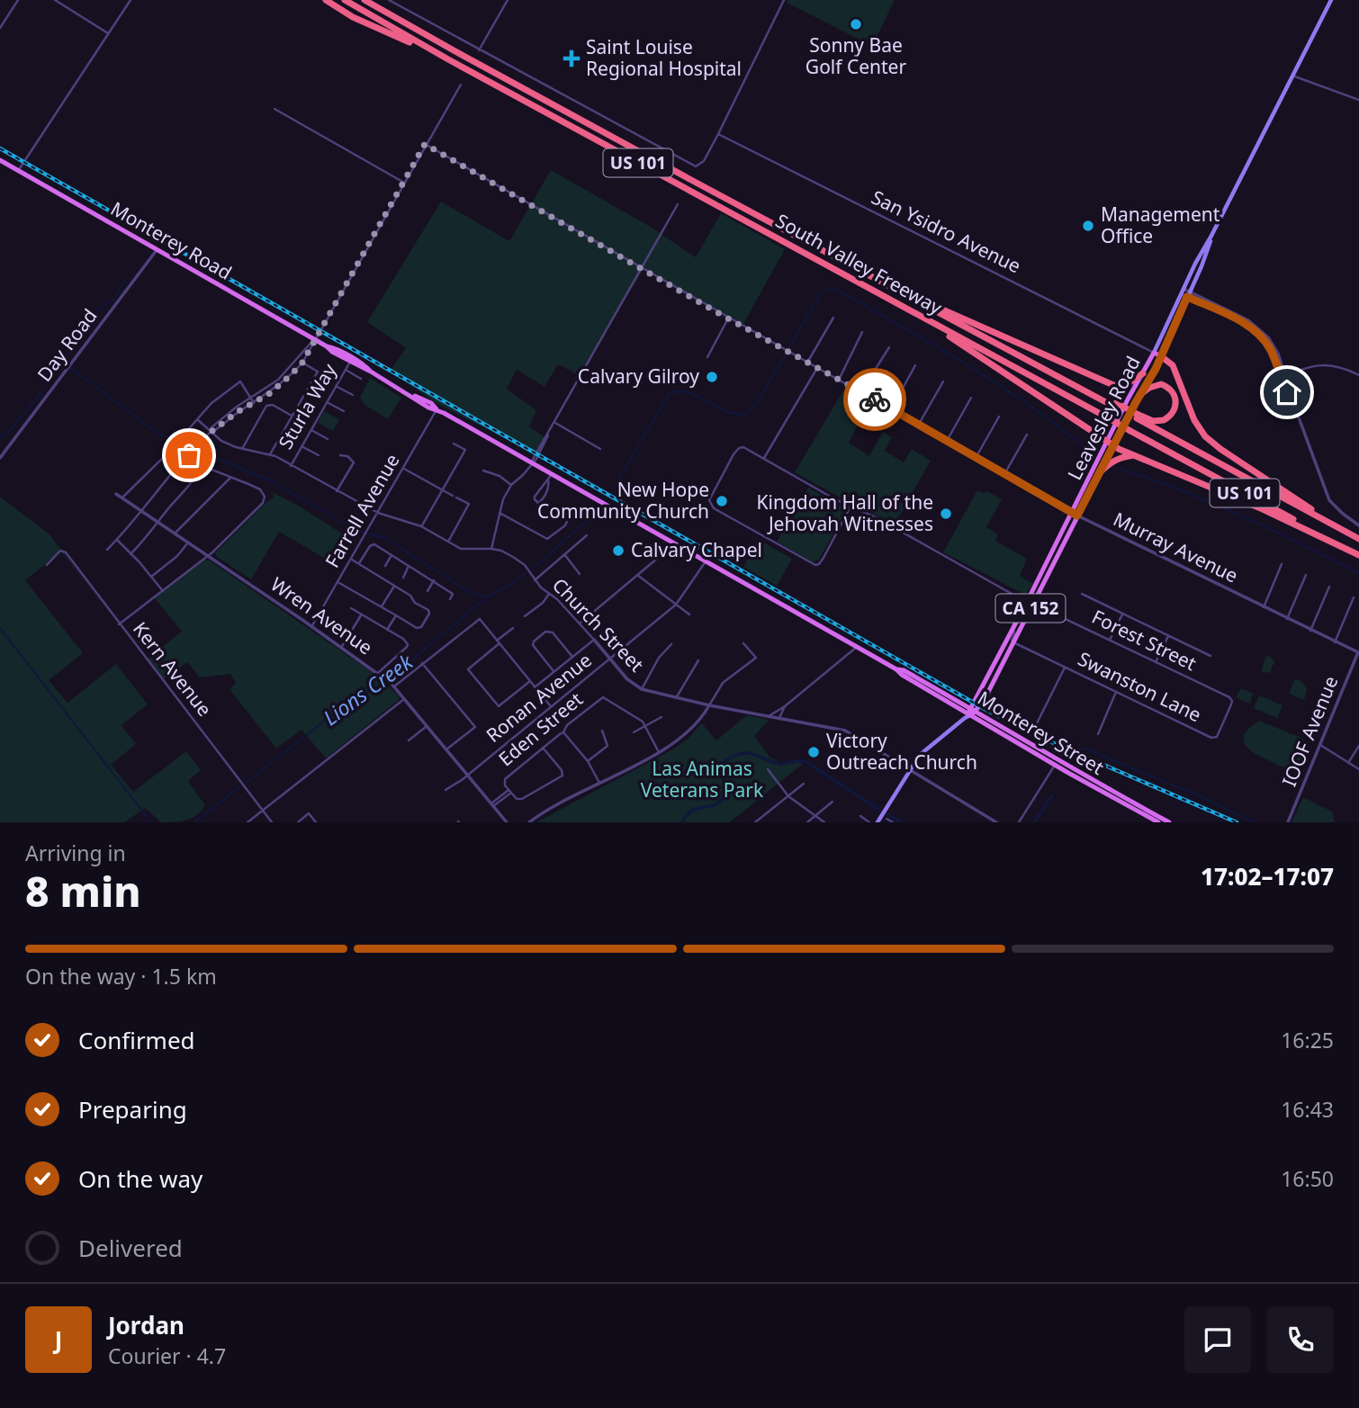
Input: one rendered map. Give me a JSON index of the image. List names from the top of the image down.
{
  "streets": {
    "highway": ["US 101", "South Valley Freeway"],
    "main road": [
      "Monterey Road",
      "Leavesley Road",
      "CA 152",
      "Monterey Street"
    ],
    "street": [
      "San Ysidro Avenue",
      "Day Road",
      "Sturla Way",
      "Farrell Avenue",
      "Murray Avenue",
      "Wren Avenue",
      "Church Street",
      "Forest Street",
      "Kern Avenue",
      "Swanston Lane",
      "Ronan Avenue",
      "Eden Street",
      "IOOF Avenue"
    ]
  },
  "crossings": [
    ["San Ysidro Avenue", "Leavesley Road"],
    ["Monterey Road", "Day Road"],
    ["Monterey Road", "Sturla Way"],
    ["Monterey Road", "Farrell Avenue"],
    ["Monterey Road", "Monterey Street"],
    ["Sturla Way", "Church Street"],
    ["Leavesley Road", "Murray Avenue"],
    ["Leavesley Road", "Forest Street"],
    ["Leavesley Road", "Swanston Lane"],
    ["Leavesley Road", "Monterey Street"],
    ["Farrell Avenue", "Wren Avenue"],
    ["Farrell Avenue", "Church Street"],
    ["Murray Avenue", "IOOF Avenue"],
    ["Wren Avenue", "Ronan Avenue"],
    ["Wren Avenue", "Eden Street"],
    ["Church Street", "Ronan Avenue"],
    ["Forest Street", "Swanston Lane"],
    ["Ronan Avenue", "Monterey Street"]
  ],
  "water": ["Lions Creek"],
  "parks": ["Las Animas Veterans Park"],
  "places": {
    "other": [
      "Sonny Bae Golf Center",
      "Management Office",
      "Calvary Gilroy",
      "New Hope Community Church",
      "Kingdom Hall of the Jehovah Witnesses",
      "Calvary Chapel",
      "Victory Outreach Church"
    ],
    "health": ["Saint Louise Regional Hospital"]
  },
  "page": {
    "heading": ["8 min", "Arriving in", "17:02–17:07"],
    "panel": ["Jordan", "Courier · 4.7"],
    "bar": "On the way · 1.5 km",
    "list": [
      ["Confirmed", "16:25"],
      ["Preparing", "16:43"],
      ["On the way", "16:50"],
      "Delivered"
    ],
    "round": "J"
  }
}
